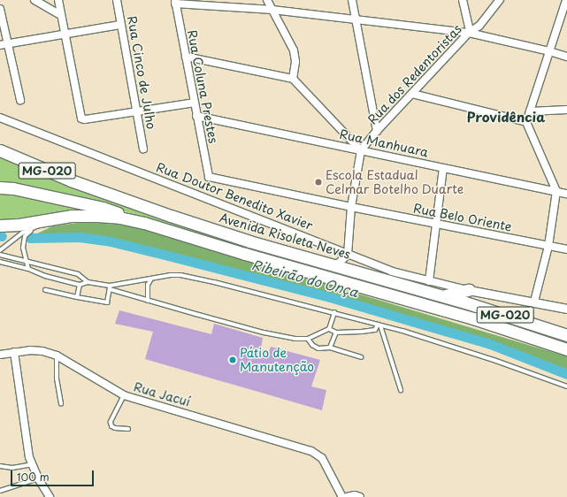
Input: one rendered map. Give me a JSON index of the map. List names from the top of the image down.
{
  "streets": {
    "highway": ["MG-020", "Avenida Risoleta Neves"],
    "street": [
      "Rua Cinco de Julho",
      "Rua dos Redentoristas",
      "Rua Coluna Prestes",
      "Rua Manhuara",
      "Rua Doutor Benedito Xavier",
      "Rua Belo Oriente",
      "Rua Jacuí"
    ]
  },
  "crossings": [
    ["Rua dos Redentoristas", "Rua Manhuara"],
    ["Rua Coluna Prestes", "Rua Manhuara"],
    ["Rua Coluna Prestes", "Rua Belo Oriente"]
  ],
  "districts": ["Providência"],
  "water": ["Ribeirão do Onça"],
  "places": ["Escola Estadual Celmar Botelho Duarte", "Pátio de Manutenção"],
  "scale_bar": "100 m"
}
